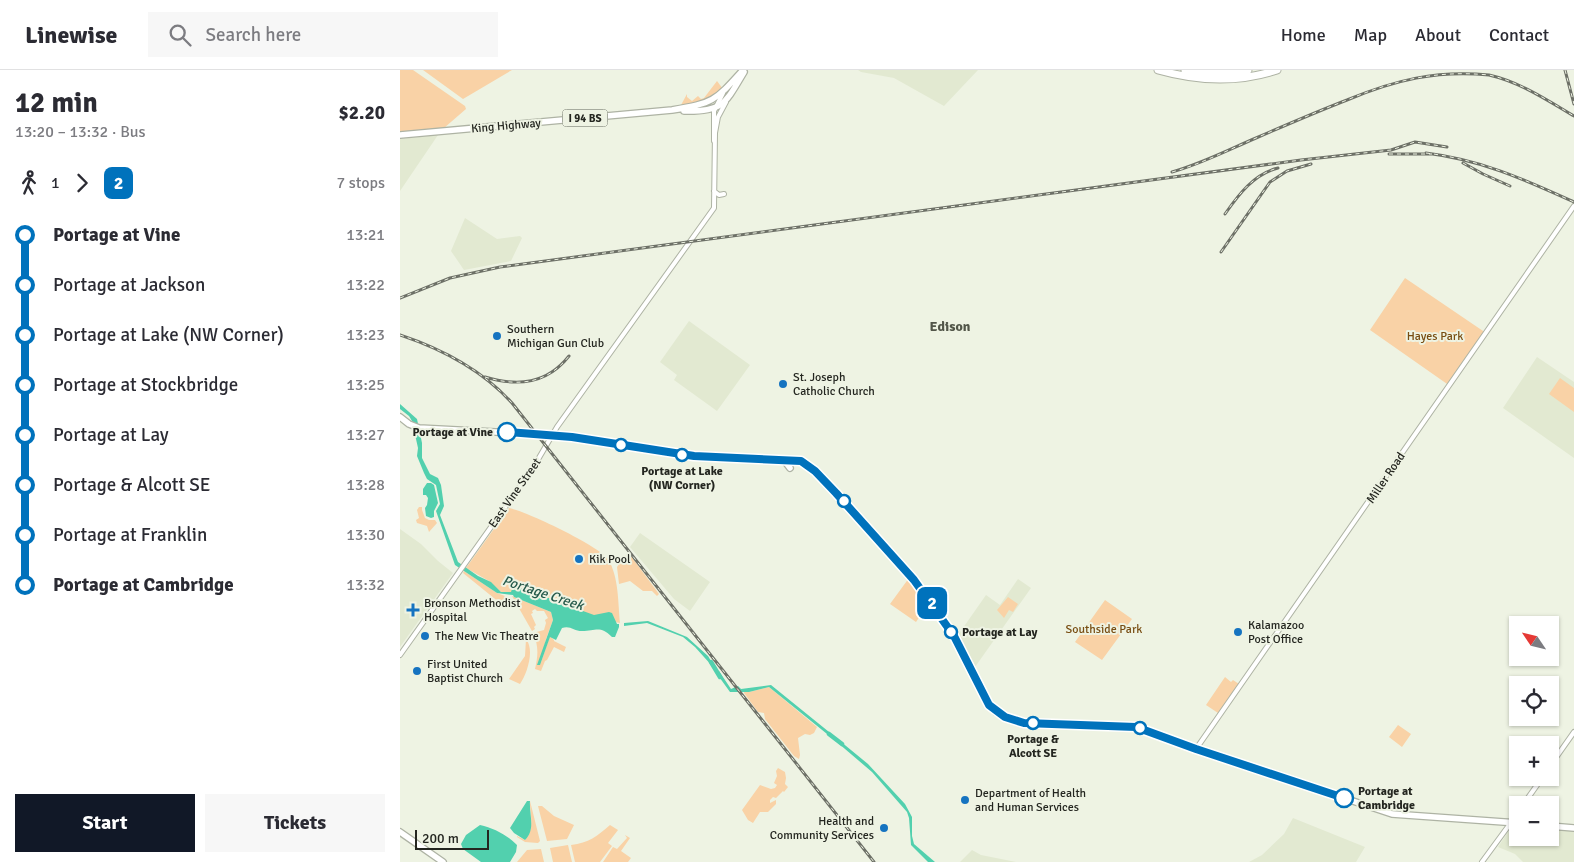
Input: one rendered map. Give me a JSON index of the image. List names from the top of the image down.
{
  "streets": {
    "main road": ["I 94 BS", "King Highway"],
    "street": ["Miller Road", "East Vine Street"]
  },
  "districts": ["Edison"],
  "water": ["Portage Creek"],
  "parks": ["Hayes Park", "Southside Park"],
  "places": {
    "other": [
      "Southern Michigan Gun Club",
      "St. Joseph Catholic Church",
      "Portage at Vine",
      "Portage at Lake (NW Corner)",
      "Kik Pool",
      "Portage at Lay",
      "Kalamazoo Post Office",
      "The New Vic Theatre",
      "First United Baptist Church",
      "Portage & Alcott SE",
      "Portage at Cambridge",
      "Department of Health and Human Services",
      "Health and Community Services"
    ],
    "health": ["Bronson Methodist Hospital"]
  },
  "lines": ["bus line 2"],
  "scale_bar": "200 m",
  "north": "top left",
  "page": {
    "header": "Linewise",
    "search": "Search here",
    "nav": [
      "Home",
      "Map",
      "About",
      "Contact"
    ],
    "heading": ["12 min", "13:20 – 13:32 · Bus", "$2.20"],
    "on_map": "2",
    "legs": ["1", "2", "7 stops"],
    "list": [
      {
        "name": "Portage at Vine",
        "value": "13:21"
      },
      {
        "name": "Portage at Jackson",
        "value": "13:22"
      },
      {
        "name": "Portage at Lake (NW Corner)",
        "value": "13:23"
      },
      {
        "name": "Portage at Stockbridge",
        "value": "13:25"
      },
      {
        "name": "Portage at Lay",
        "value": "13:27"
      },
      {
        "name": "Portage & Alcott SE",
        "value": "13:28"
      },
      {
        "name": "Portage at Franklin",
        "value": "13:30"
      },
      {
        "name": "Portage at Cambridge",
        "value": "13:32"
      }
    ],
    "map_buttons": ["+", "−"],
    "buttons": ["Start", "Tickets"],
    "scale": "200 m"
  }
}
